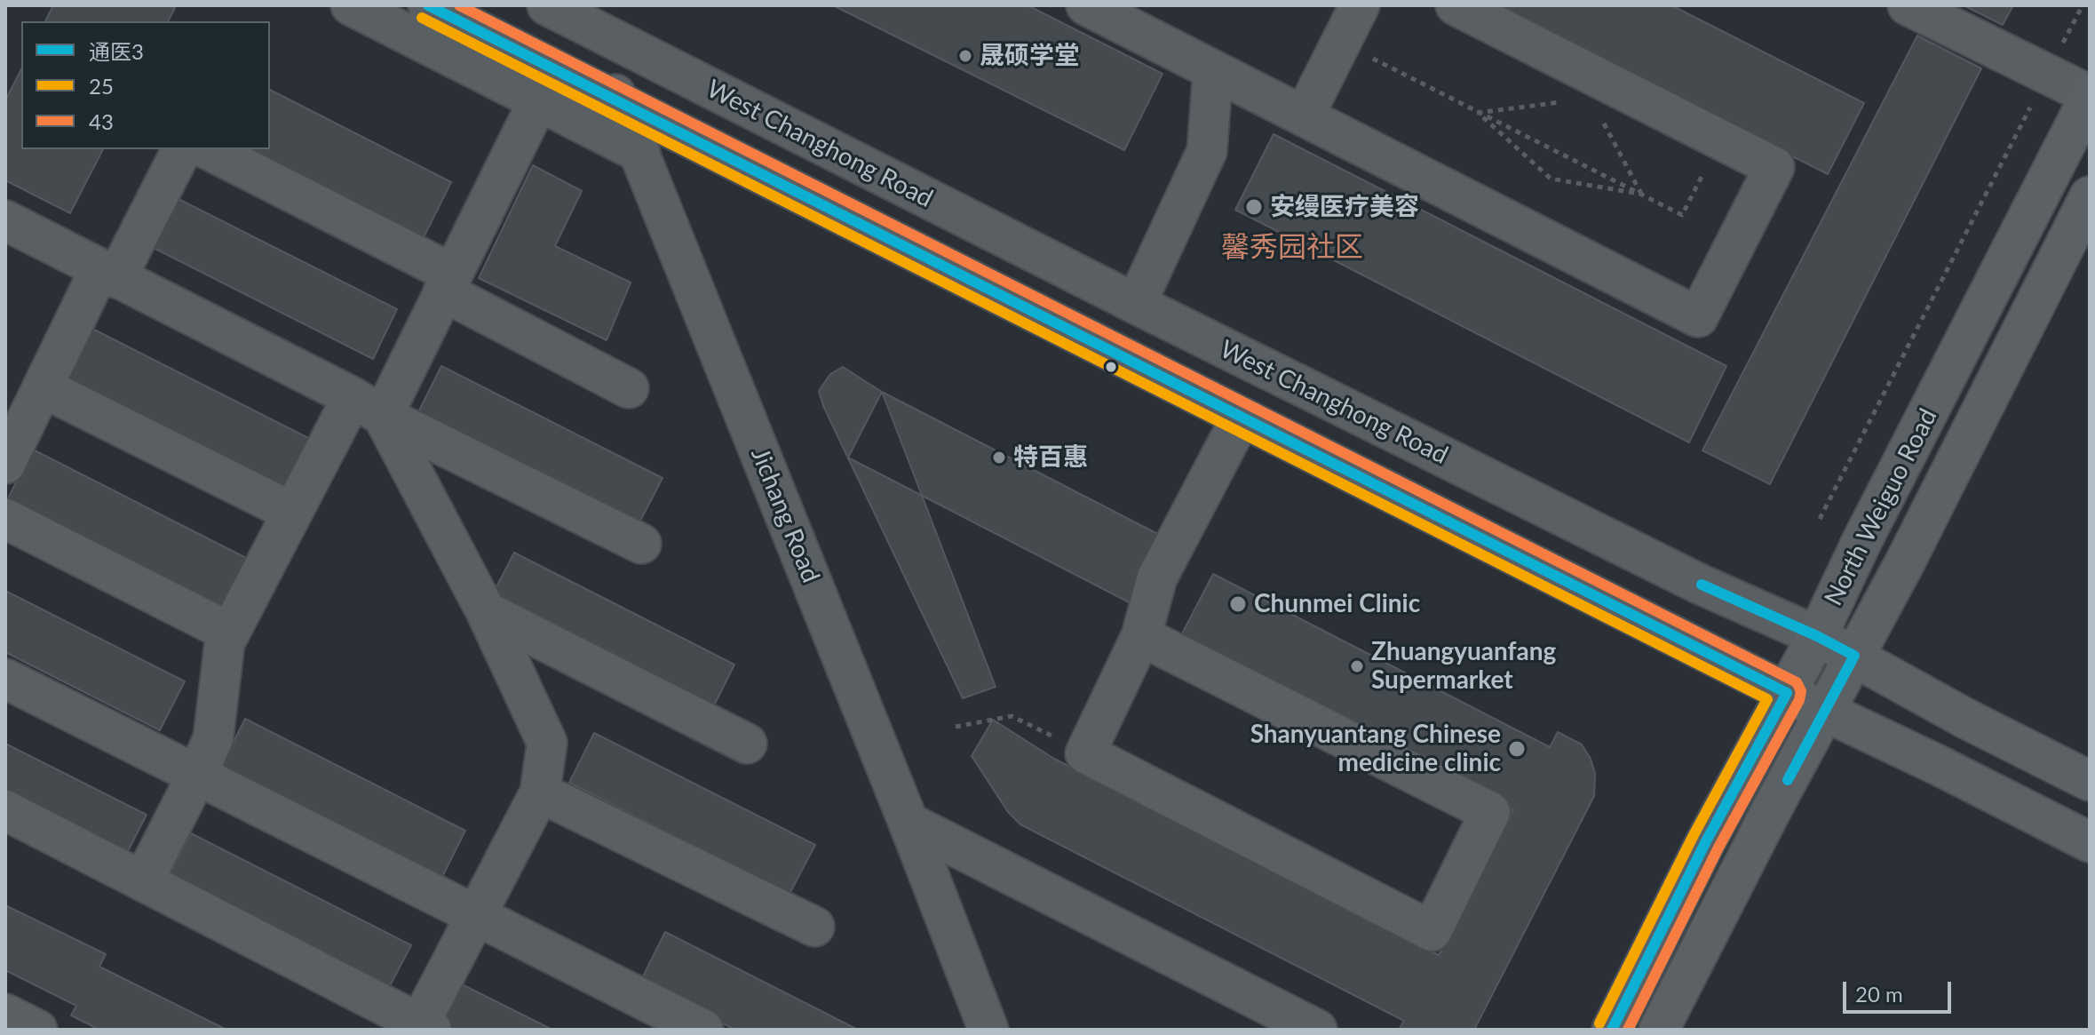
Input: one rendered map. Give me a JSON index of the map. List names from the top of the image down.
{
  "streets": {
    "main road": ["West Changhong Road", "North Weiguo Road"],
    "street": ["Jichang Road"]
  },
  "crossings": [
    ["West Changhong Road", "North Weiguo Road"],
    ["West Changhong Road", "Jichang Road"]
  ],
  "districts": ["馨秀园社区"],
  "places": [
    "晟硕学堂",
    "安缦医疗美容",
    "特百惠",
    "Chunmei Clinic",
    "Zhuangyuanfang Supermarket",
    "Shanyuantang Chinese medicine clinic"
  ],
  "lines": ["transit line 通医3", "transit line 43", "transit line 25"],
  "legend": ["通医3", "25", "43"],
  "scale_bar": "20 m"
}
